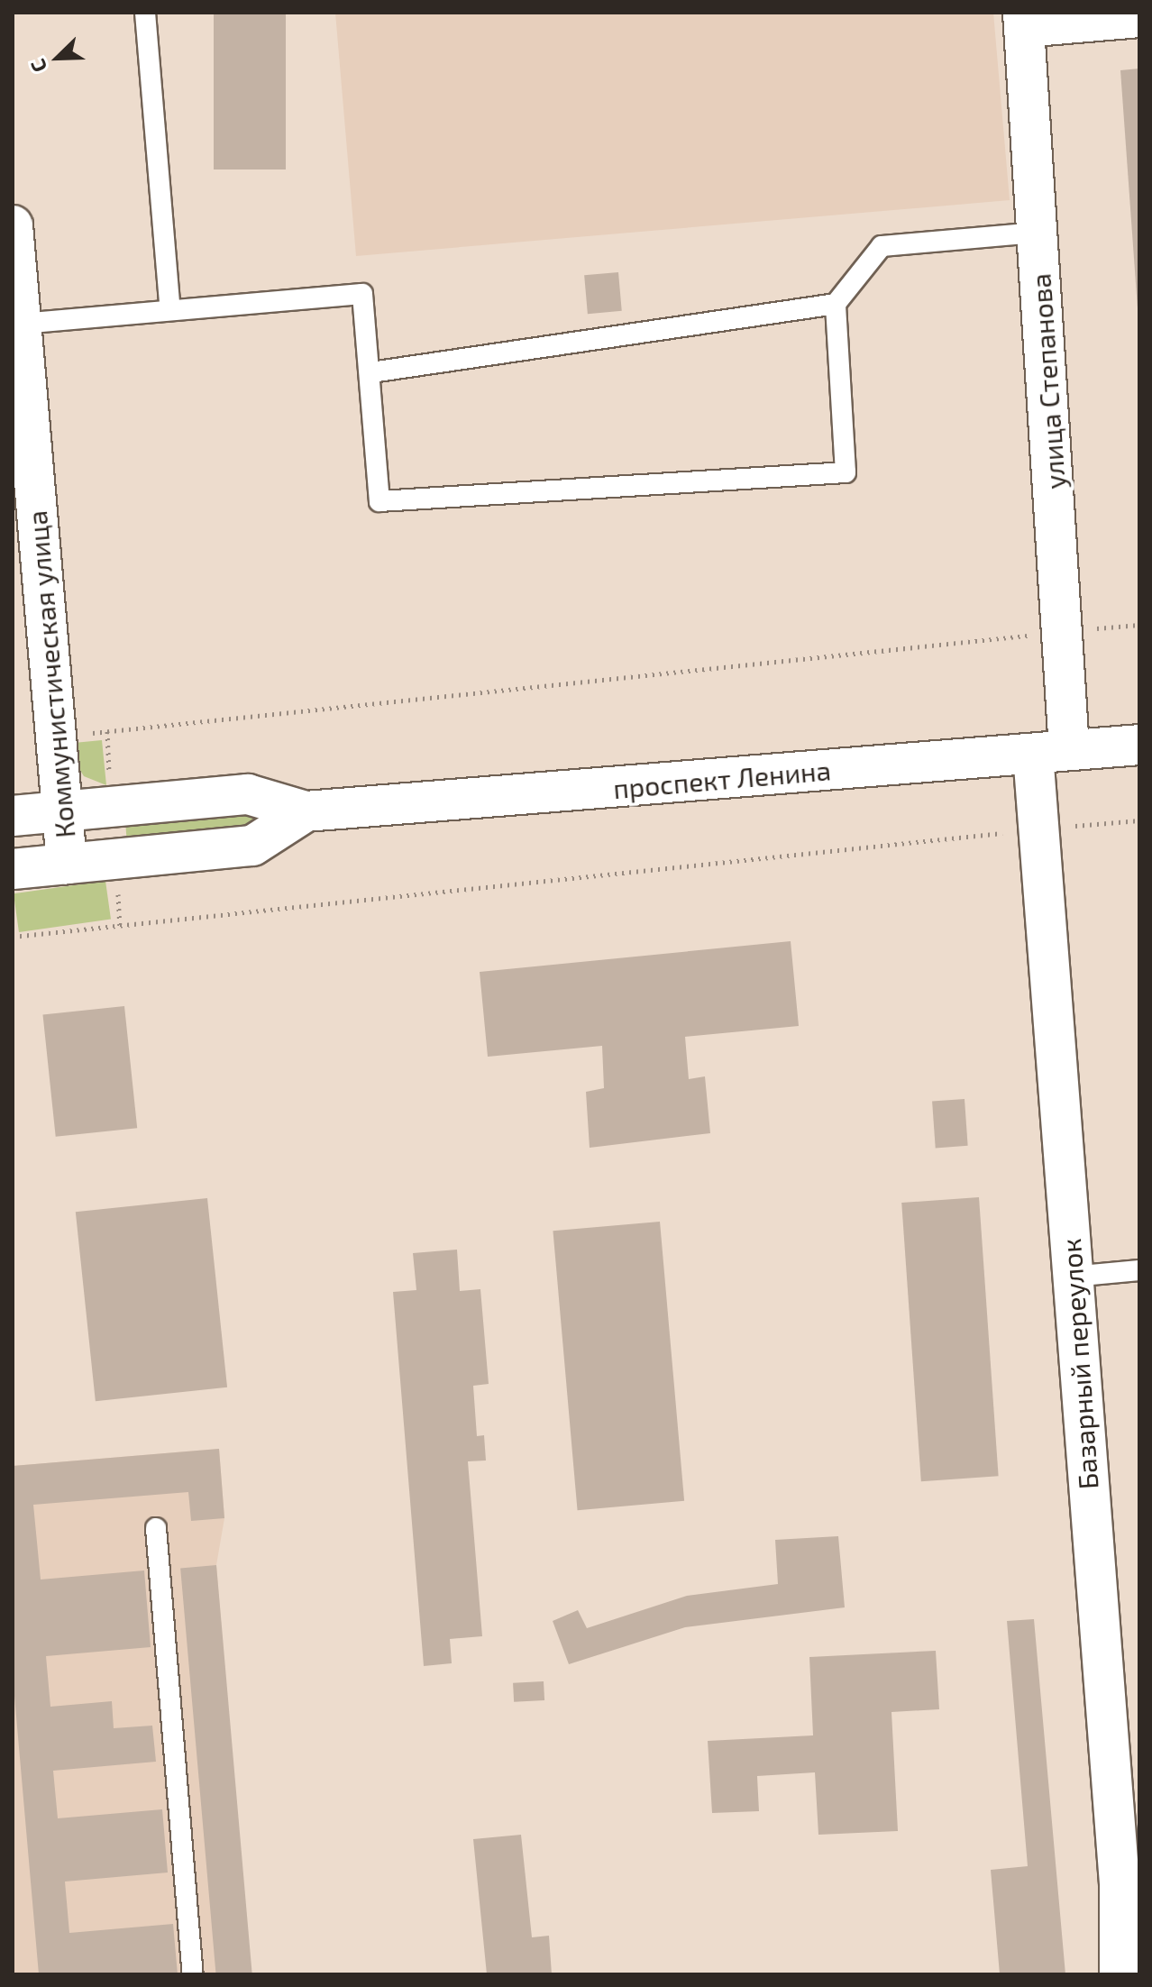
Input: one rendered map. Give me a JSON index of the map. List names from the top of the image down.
{
  "streets": {
    "street": [
      "улица Степанова",
      "Коммунистическая улица",
      "проспект Ленина",
      "Базарный переулок"
    ]
  },
  "crossings": [
    ["улица Степанова", "проспект Ленина"],
    ["улица Степанова", "Базарный переулок"],
    ["Коммунистическая улица", "проспект Ленина"],
    ["проспект Ленина", "Базарный переулок"]
  ],
  "north": "bottom left"
}
